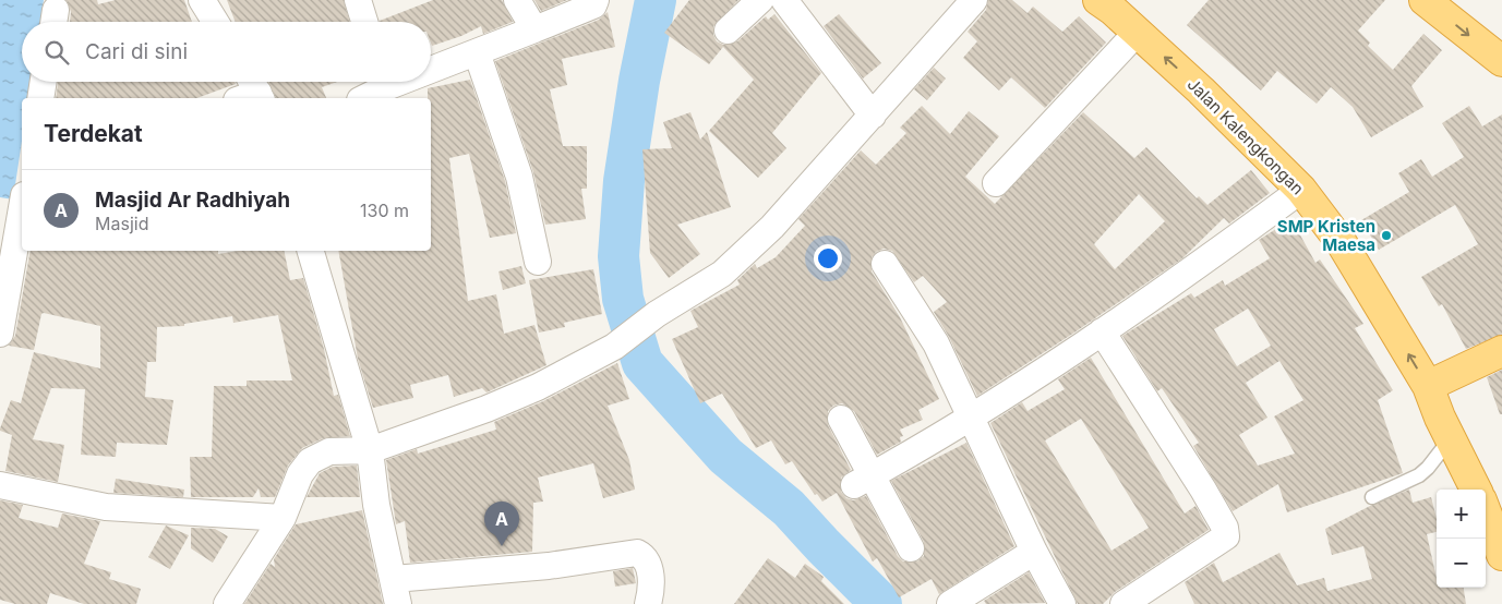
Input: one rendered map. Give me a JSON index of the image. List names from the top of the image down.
{
  "streets": {
    "highway": ["Jalan Kalengkongan"]
  },
  "one_way": ["Jalan Kalengkongan"],
  "places": ["SMP Kristen Maesa"],
  "page": {
    "search": "Cari di sini",
    "heading": "Terdekat",
    "list": [
      {
        "mark": "A",
        "name": "Masjid Ar Radhiyah",
        "note": "Masjid",
        "value": "130 m"
      }
    ],
    "map_buttons": ["+", "−"],
    "pins": "A"
  }
}
